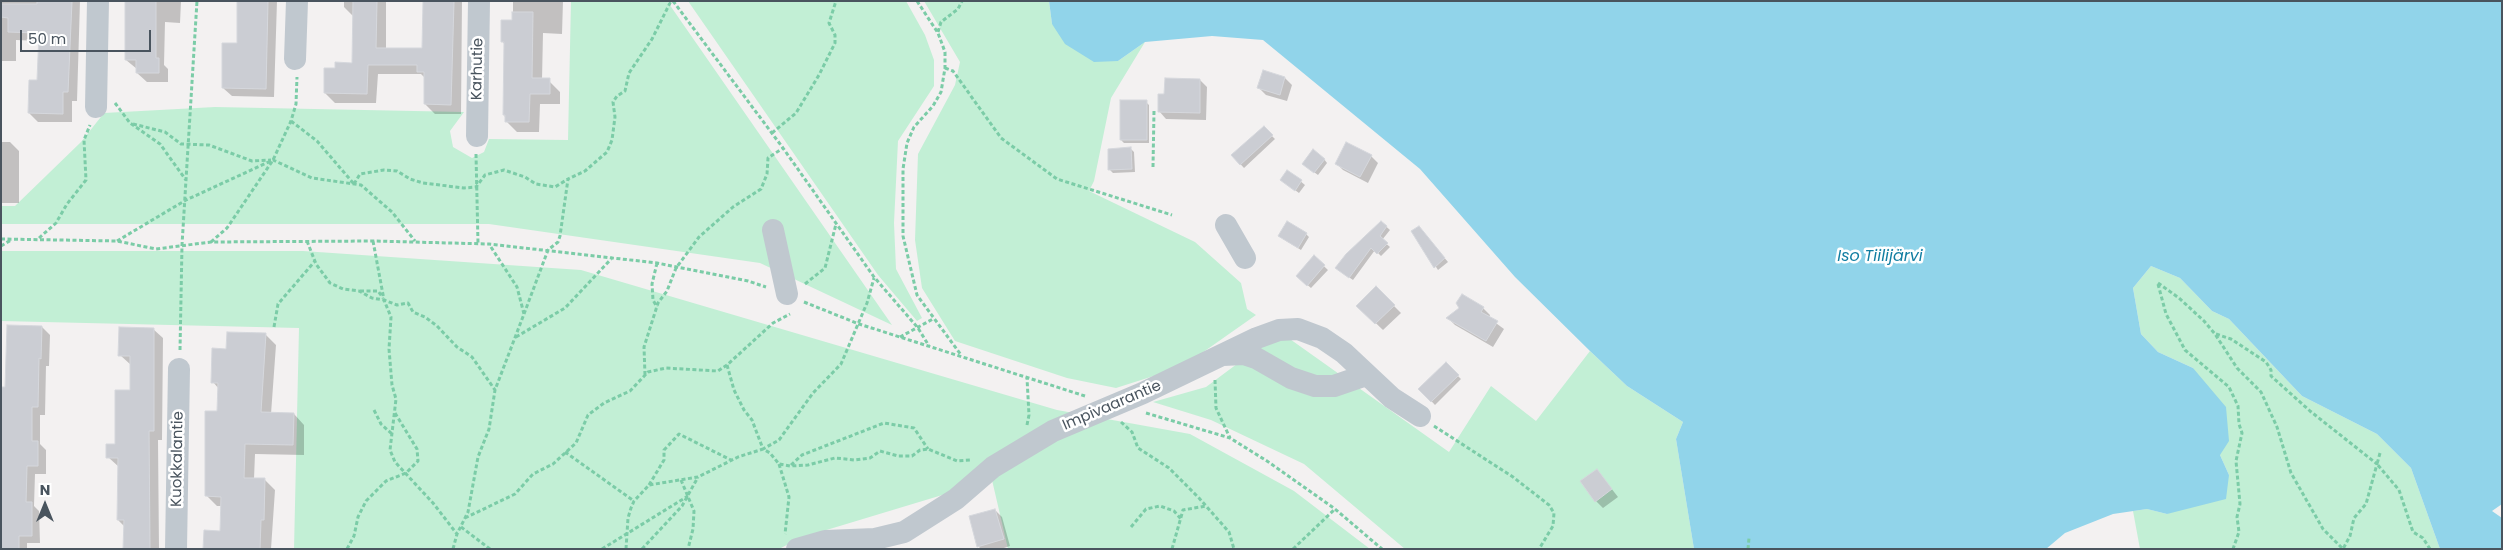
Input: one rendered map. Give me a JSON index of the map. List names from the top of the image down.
{
  "streets": {
    "street": ["Karhutie", "Impivaarantie", "Kuokkalantie"]
  },
  "water": ["Iso Tiilijärvi"],
  "scale_bar": "50 m",
  "north": "top"
}
